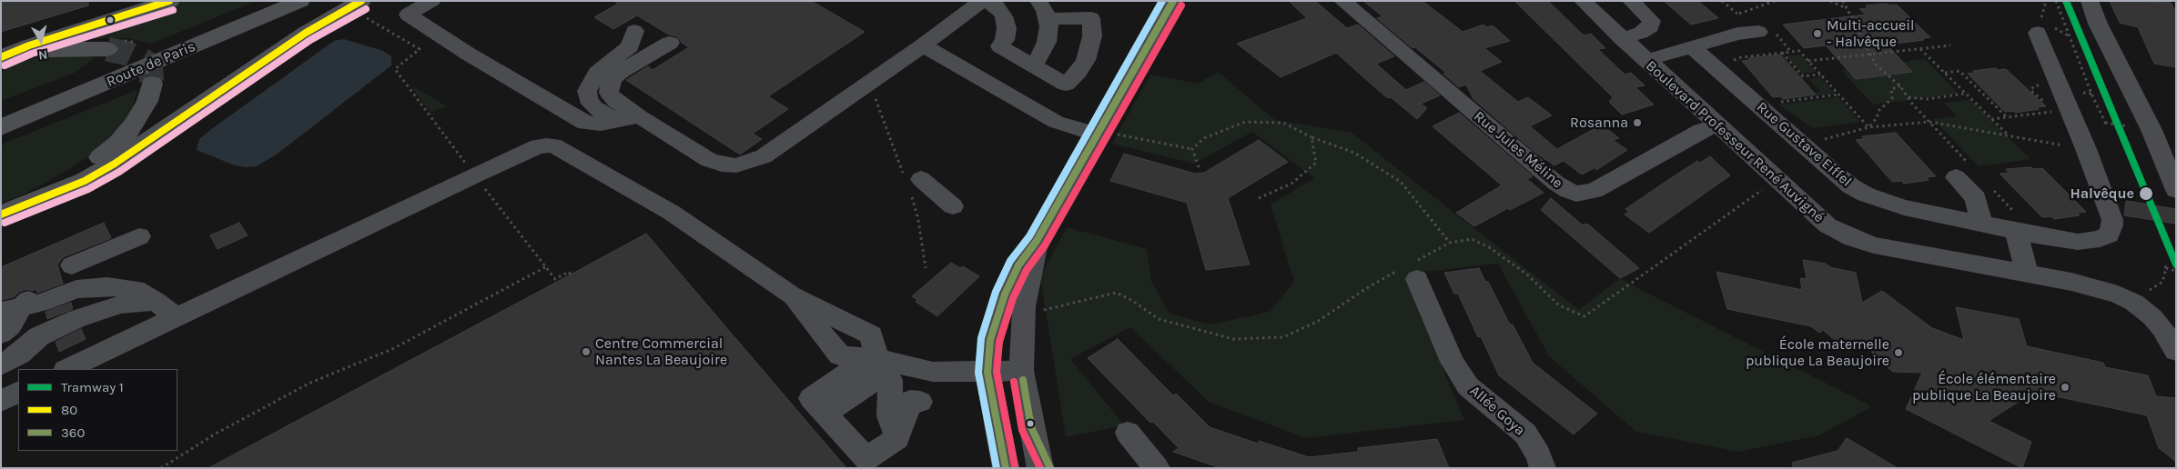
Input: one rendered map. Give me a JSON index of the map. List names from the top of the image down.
{
  "streets": {
    "main road": ["Route de Paris"],
    "street": [
      "Boulevard Professeur René Auvigné",
      "Rue Gustave Eiffel",
      "Rue Jules Méline",
      "Allée Goya"
    ]
  },
  "crossings": [
    ["Boulevard Professeur René Auvigné", "Rue Jules Méline"]
  ],
  "places": [
    "Multi-accueil - Halvêque",
    "Rosanna",
    "Halvêque",
    "Centre Commercial Nantes La Beaujoire",
    "École maternelle publique La Beaujoire",
    "École élémentaire publique La Beaujoire"
  ],
  "lines": ["tram line 1", "transit line 80", "transit line 360"],
  "legend": ["Tramway 1", "80", "360"],
  "north": "bottom"
}
